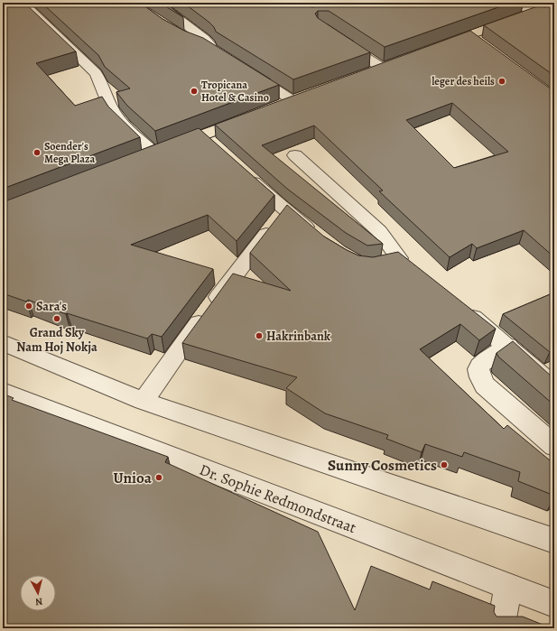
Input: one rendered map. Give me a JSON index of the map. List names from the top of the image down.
{
  "streets": {
    "street": ["Dr. Sophie Redmondstraat"]
  },
  "places": [
    "leger des heils",
    "Tropicana Hotel & Casino",
    "Soender's Mega Plaza",
    "Sara's",
    "Grand Sky Nam Hoj Nokja",
    "Hakrinbank",
    "Sunny Cosmetics",
    "Unioa"
  ],
  "north": "bottom"
}
